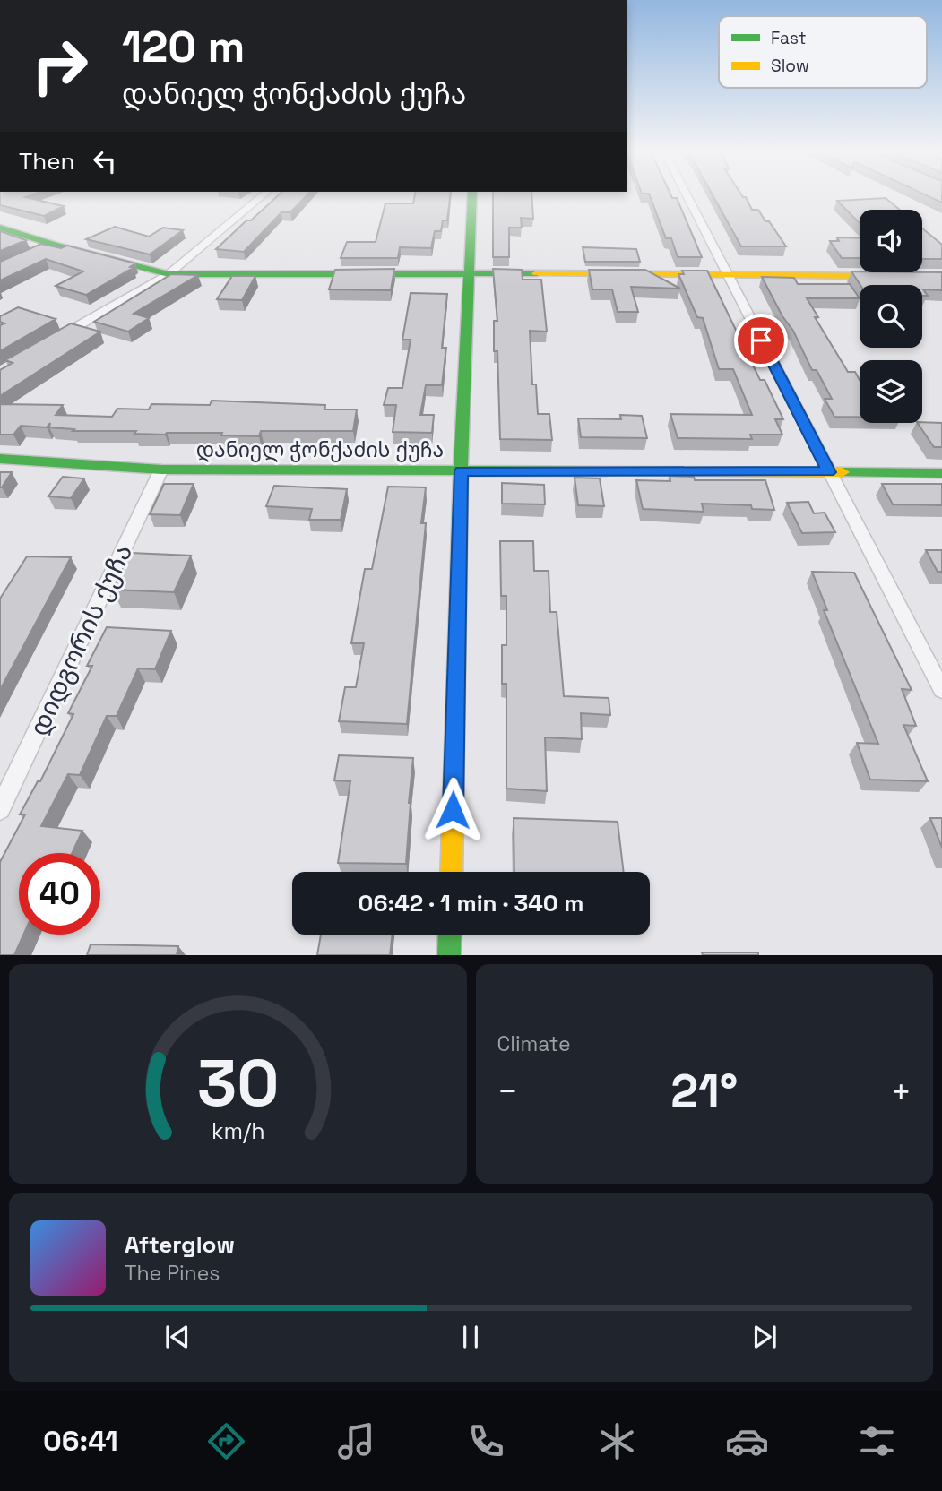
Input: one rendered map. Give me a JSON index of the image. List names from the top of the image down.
{
  "streets": {
    "street": ["დანიელ ჭონქაძის ქუჩა", "დიდგორის ქუჩა"]
  },
  "crossings": [
    ["დანიელ ჭონქაძის ქუჩა", "დიდგორის ქუჩა"]
  ],
  "legend": ["Fast", "Slow"],
  "page": {
    "turn": ["120 m", "დანიელ ჭონქაძის ქუჩა"],
    "then": "Then",
    "limit": "40",
    "trip": "06:42 · 1 min · 340 m",
    "tile": "Climate",
    "heat": ["−", "21°", "+"],
    "song": ["Afterglow", "The Pines"],
    "tabs": "06:41",
    "gauge": ["30", "km/h"]
  }
}
